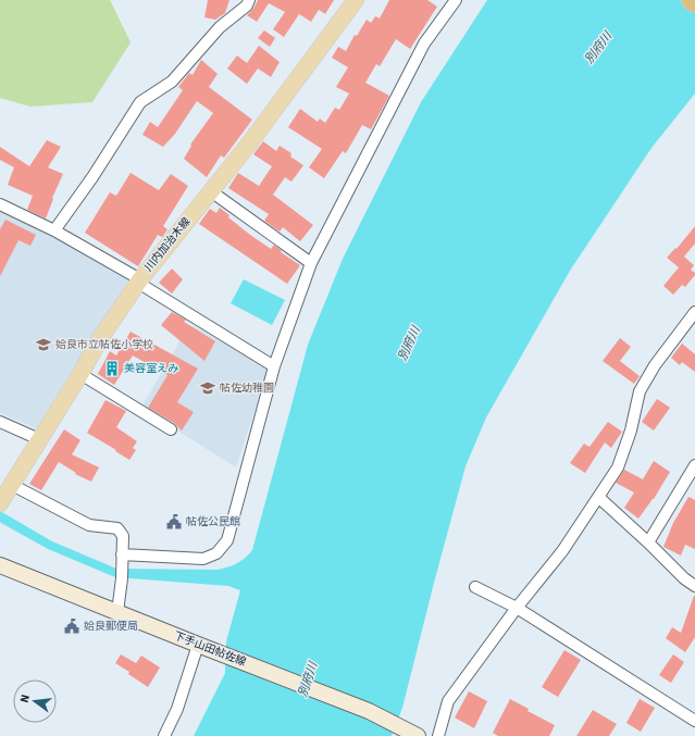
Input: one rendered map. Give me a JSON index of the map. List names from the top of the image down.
{
  "streets": {
    "main road": ["川内加治木線", "下手山田帖佐線"]
  },
  "water": ["別府川"],
  "places": {
    "school or university": ["姶良市立帖佐小学校", "帖佐幼稚園"],
    "building": ["美容室えみ"],
    "public building": ["帖佐公民館", "姶良郵便局"]
  },
  "north": "left"
}
